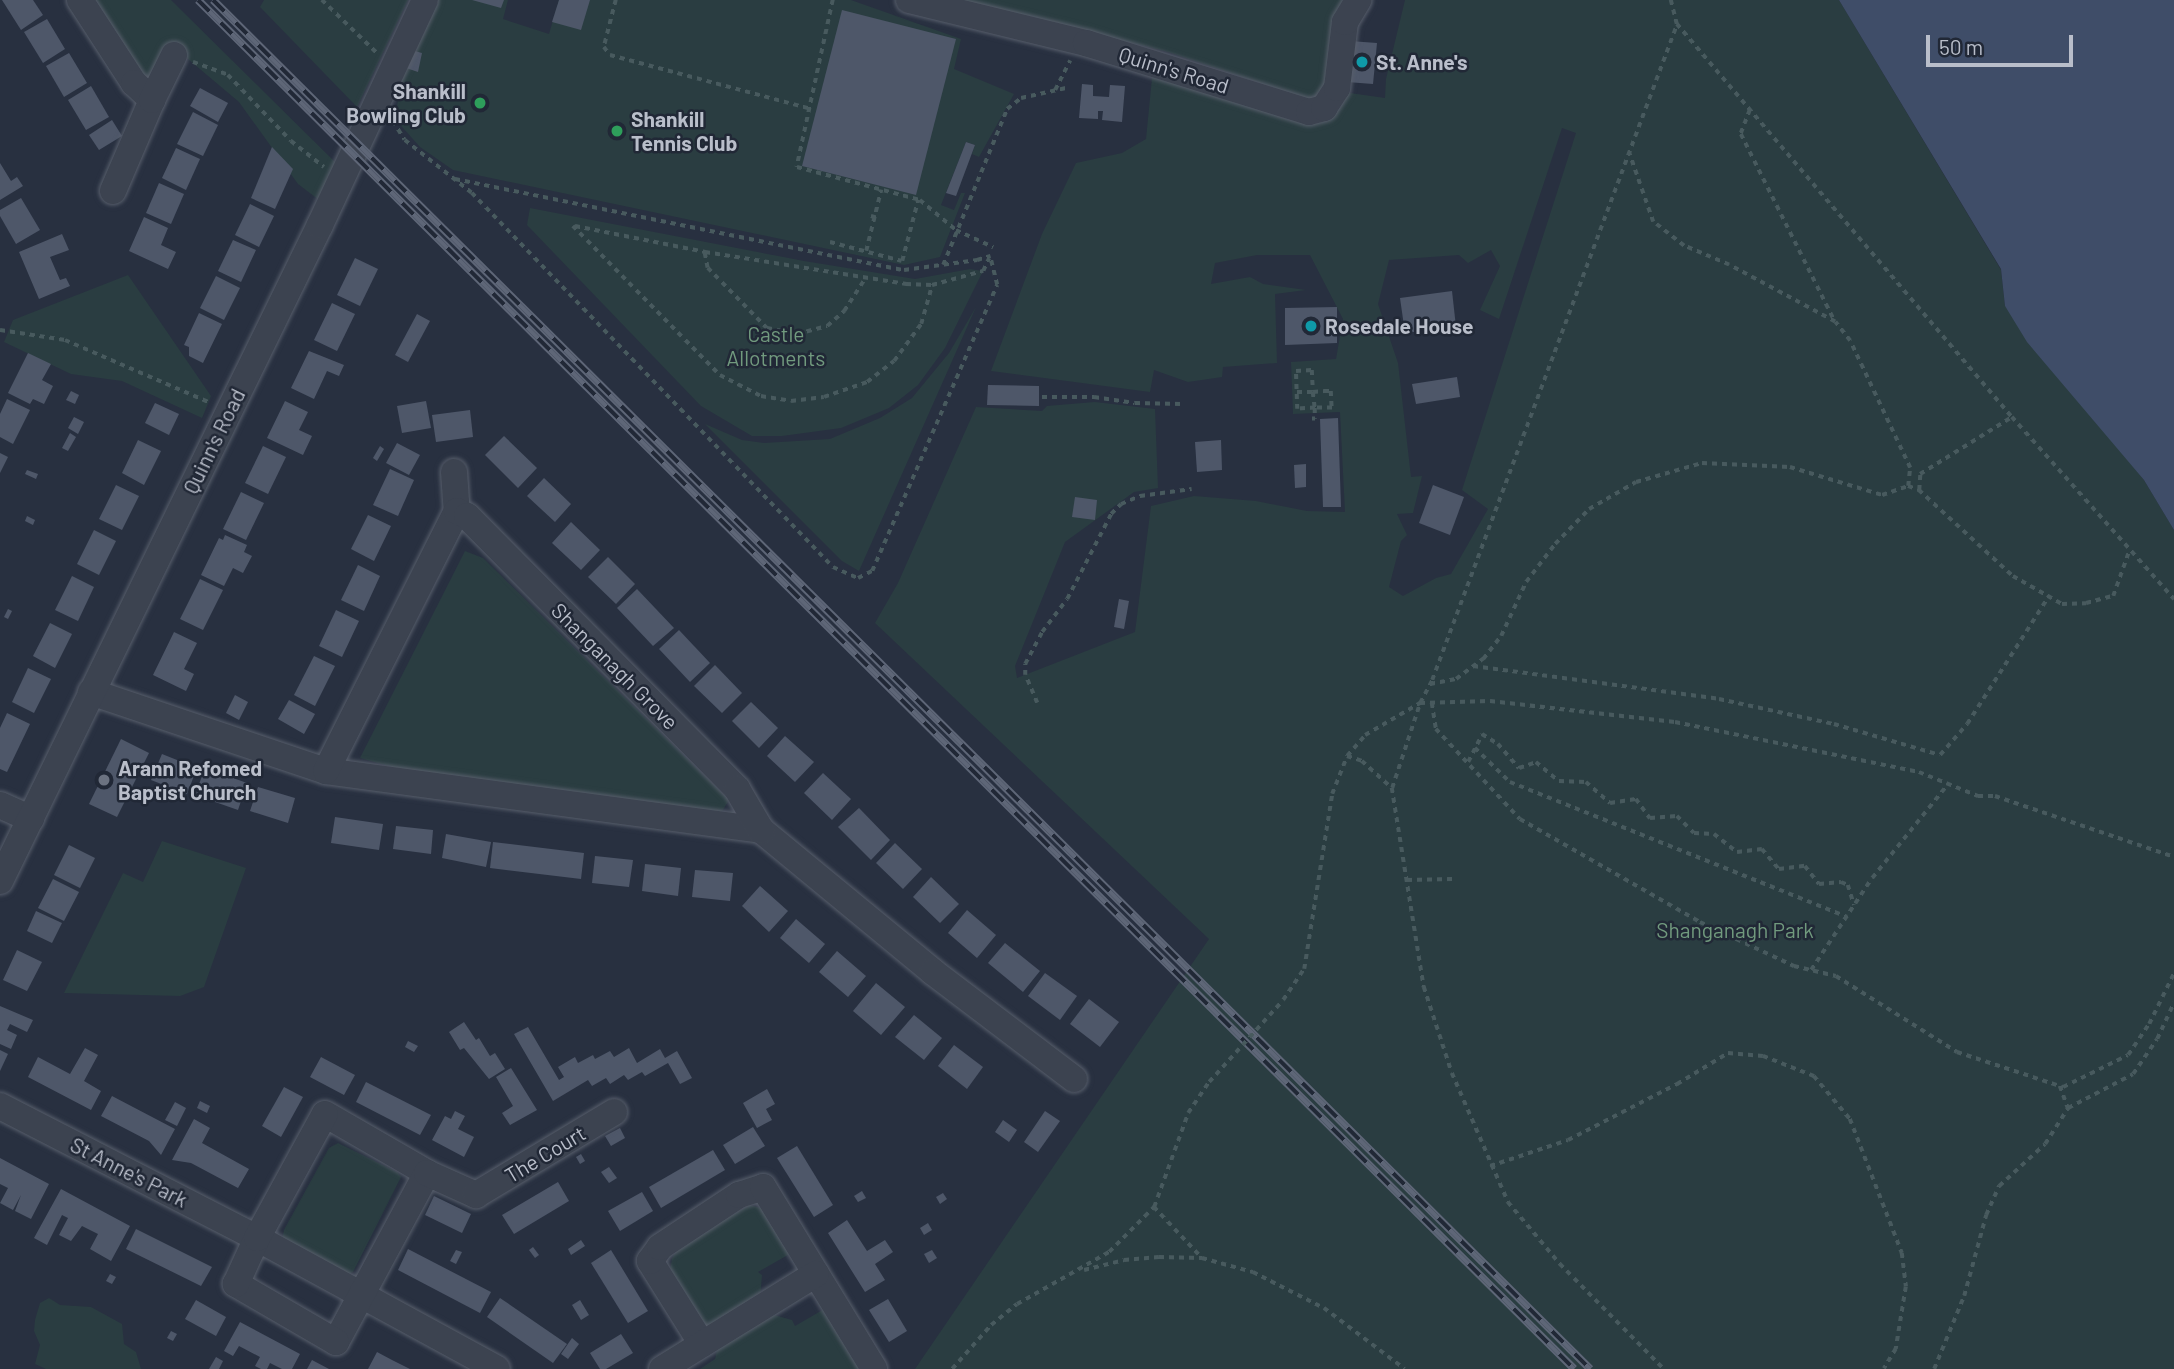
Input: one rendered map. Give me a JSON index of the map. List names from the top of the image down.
{
  "streets": {
    "street": [
      "Quinn's Road",
      "Shanganagh Grove",
      "The Court",
      "St Anne's Park"
    ]
  },
  "parks": ["Castle Allotments", "Shanganagh Park"],
  "places": [
    "St. Anne's",
    "Shankill Bowling Club",
    "Shankill Tennis Club",
    "Rosedale House",
    "Arann Refomed Baptist Church"
  ],
  "scale_bar": "50 m"
}
